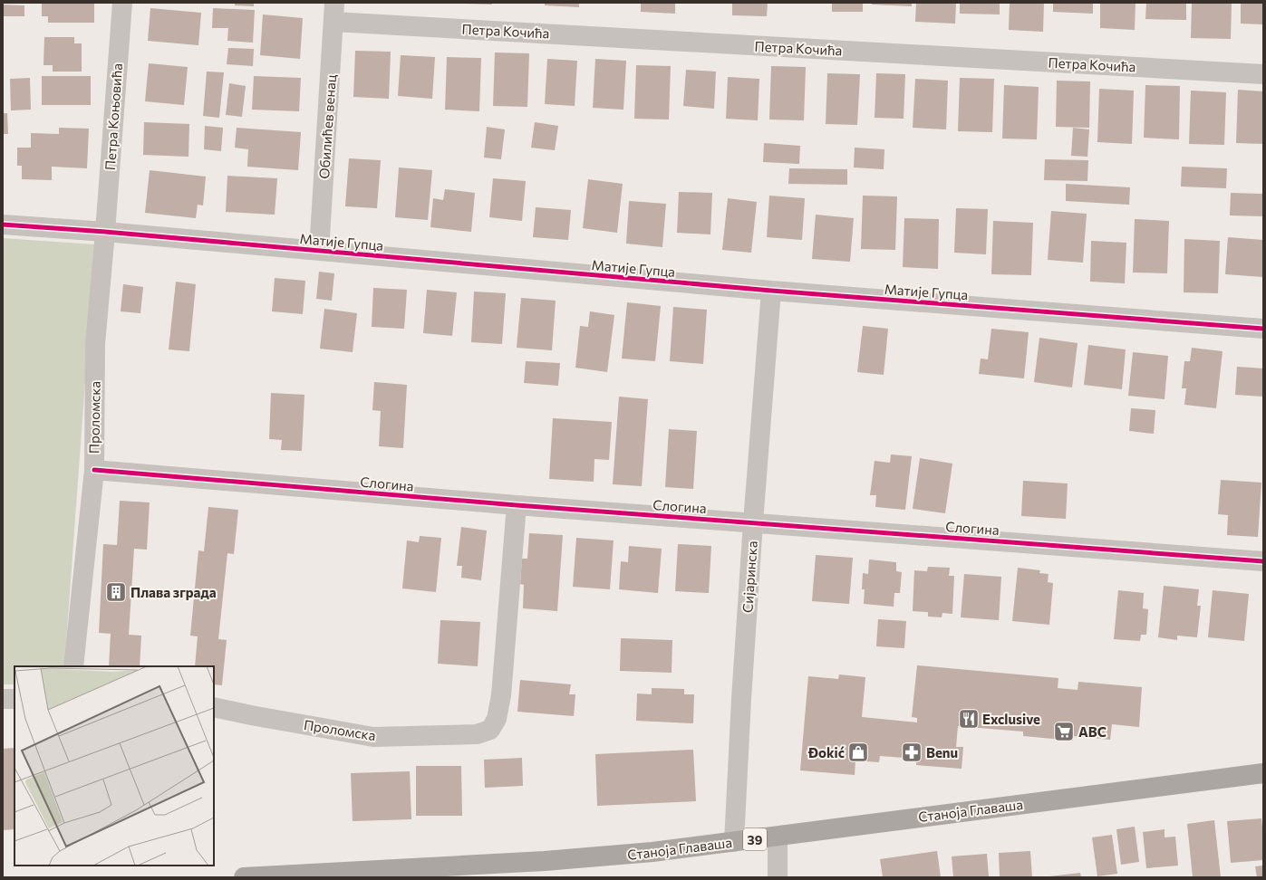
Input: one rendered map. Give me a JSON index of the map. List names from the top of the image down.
{
  "streets": {
    "main road": ["Станоја Главаша", "39"],
    "street": [
      "Петра Кочића",
      "Петра Коњовића",
      "Обилићев венац",
      "Матије Гупца",
      "Проломска",
      "Слогина",
      "Сијаринска"
    ]
  },
  "crossings": [
    ["Петра Кочића", "Обилићев венац"],
    ["Петра Коњовића", "Матије Гупца"],
    ["Петра Коњовића", "Проломска"],
    ["Обилићев венац", "Матије Гупца"],
    ["Матије Гупца", "Проломска"],
    ["Матије Гупца", "Сијаринска"],
    ["Проломска", "Слогина"],
    ["Слогина", "Сијаринска"],
    ["Сијаринска", "Станоја Главаша"]
  ],
  "places": {
    "building": ["Плава зграда"],
    "restaurant": ["Exclusive"],
    "supermarket": ["ABC"],
    "shop": ["Đokić"],
    "pharmacy": ["Benu"]
  }
}
